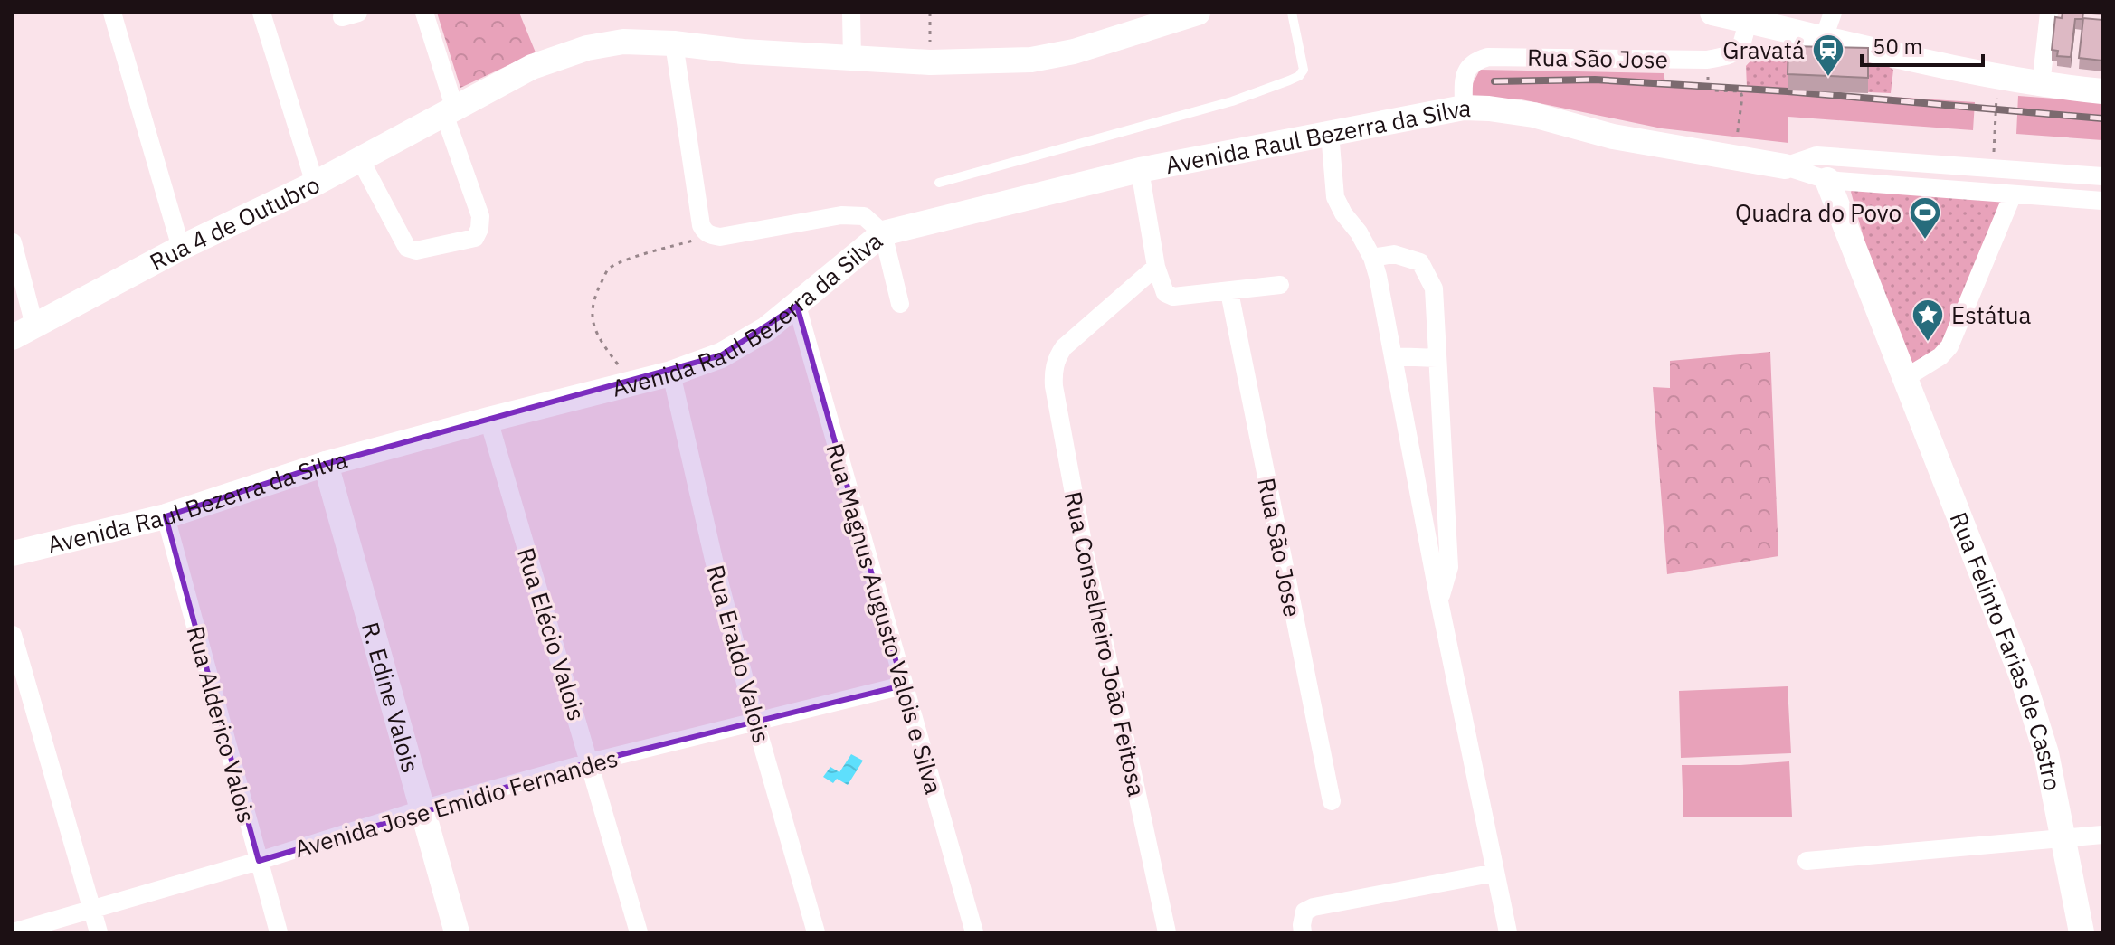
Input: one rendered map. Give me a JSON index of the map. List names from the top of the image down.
{
  "streets": {
    "street": [
      "Rua São Jose",
      "Avenida Raul Bezerra da Silva",
      "Rua 4 de Outubro",
      "Rua Magnus Augusto Valois e Silva",
      "Rua Elécio Valois",
      "Rua Conselheiro João Feitosa",
      "Rua Felinto Farias de Castro",
      "Rua Eraldo Valois",
      "R. Edine Valois",
      "Rua Alderico Valois",
      "Avenida Jose Emidio Fernandes"
    ]
  },
  "crossings": [
    ["Rua São Jose", "Avenida Raul Bezerra da Silva"],
    ["Avenida Raul Bezerra da Silva", "Rua Magnus Augusto Valois e Silva"],
    ["Avenida Raul Bezerra da Silva", "Rua Elécio Valois"],
    ["Avenida Raul Bezerra da Silva", "Rua Felinto Farias de Castro"],
    ["Avenida Raul Bezerra da Silva", "Rua Eraldo Valois"],
    ["Avenida Raul Bezerra da Silva", "R. Edine Valois"],
    ["Avenida Raul Bezerra da Silva", "Rua Alderico Valois"],
    ["Rua Magnus Augusto Valois e Silva", "Avenida Jose Emidio Fernandes"],
    ["Rua Elécio Valois", "Avenida Jose Emidio Fernandes"],
    ["Rua Eraldo Valois", "Avenida Jose Emidio Fernandes"],
    ["R. Edine Valois", "Avenida Jose Emidio Fernandes"],
    ["Rua Alderico Valois", "Avenida Jose Emidio Fernandes"]
  ],
  "places": {
    "station": ["Gravatá"],
    "sports": ["Quadra do Povo"],
    "place": ["Estátua"]
  },
  "scale_bar": "50 m"
}
